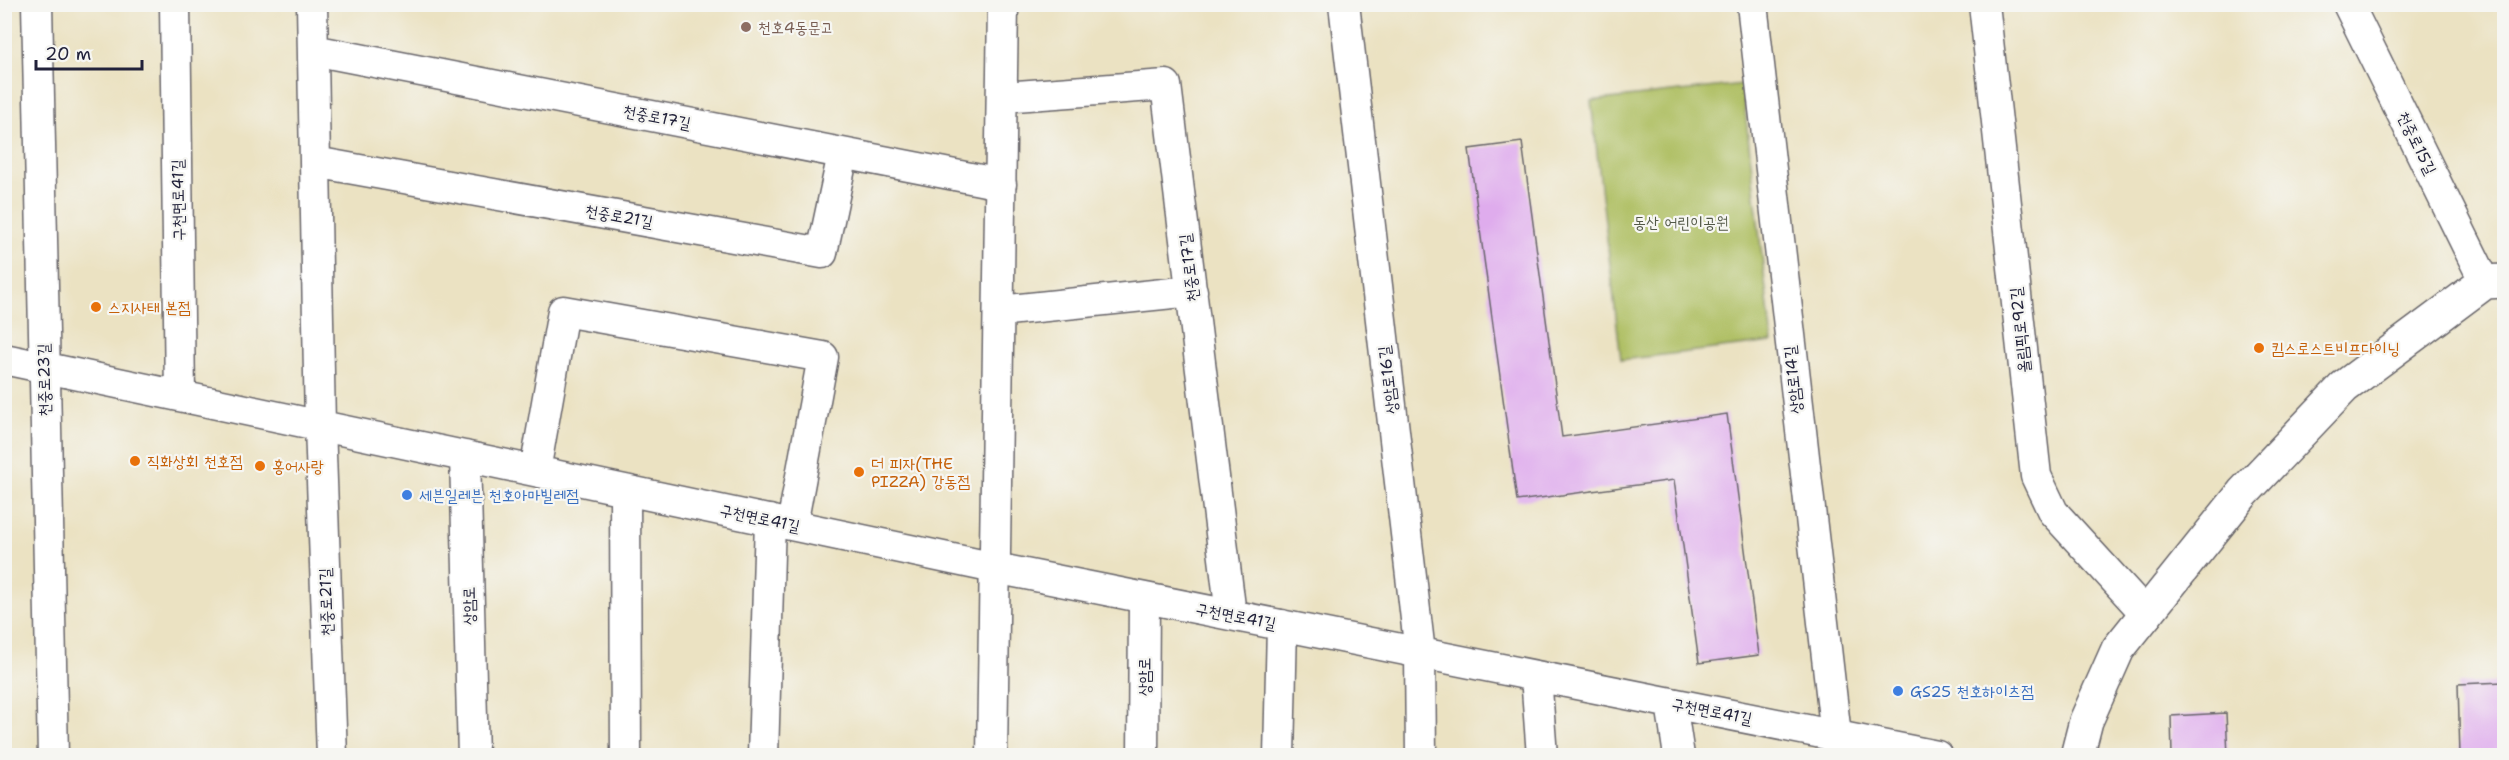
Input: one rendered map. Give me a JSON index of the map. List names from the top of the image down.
{
  "streets": {
    "street": [
      "천중로17길",
      "천중로15길",
      "구천면로41길",
      "천중로21길",
      "올림픽로92길",
      "천중로23길",
      "상암로16길",
      "상암로14길",
      "상암로"
    ]
  },
  "crossings": [
    ["천중로17길", "구천면로41길"],
    ["천중로17길", "천중로21길"],
    ["구천면로41길", "천중로21길"],
    ["구천면로41길", "천중로23길"],
    ["구천면로41길", "상암로16길"],
    ["구천면로41길", "상암로14길"],
    ["구천면로41길", "상암로"]
  ],
  "parks": ["동산 어린이공원"],
  "places": [
    "천호4동문고",
    "스지사태 본점",
    "킴스로스트비프다이닝",
    "직화상회 천호점",
    "홍어사랑",
    "더 피자(THE PIZZA) 강동점",
    "세븐일레븐 천호아마빌레점",
    "GS25 천호하이츠점"
  ],
  "scale_bar": "20 m"
}
